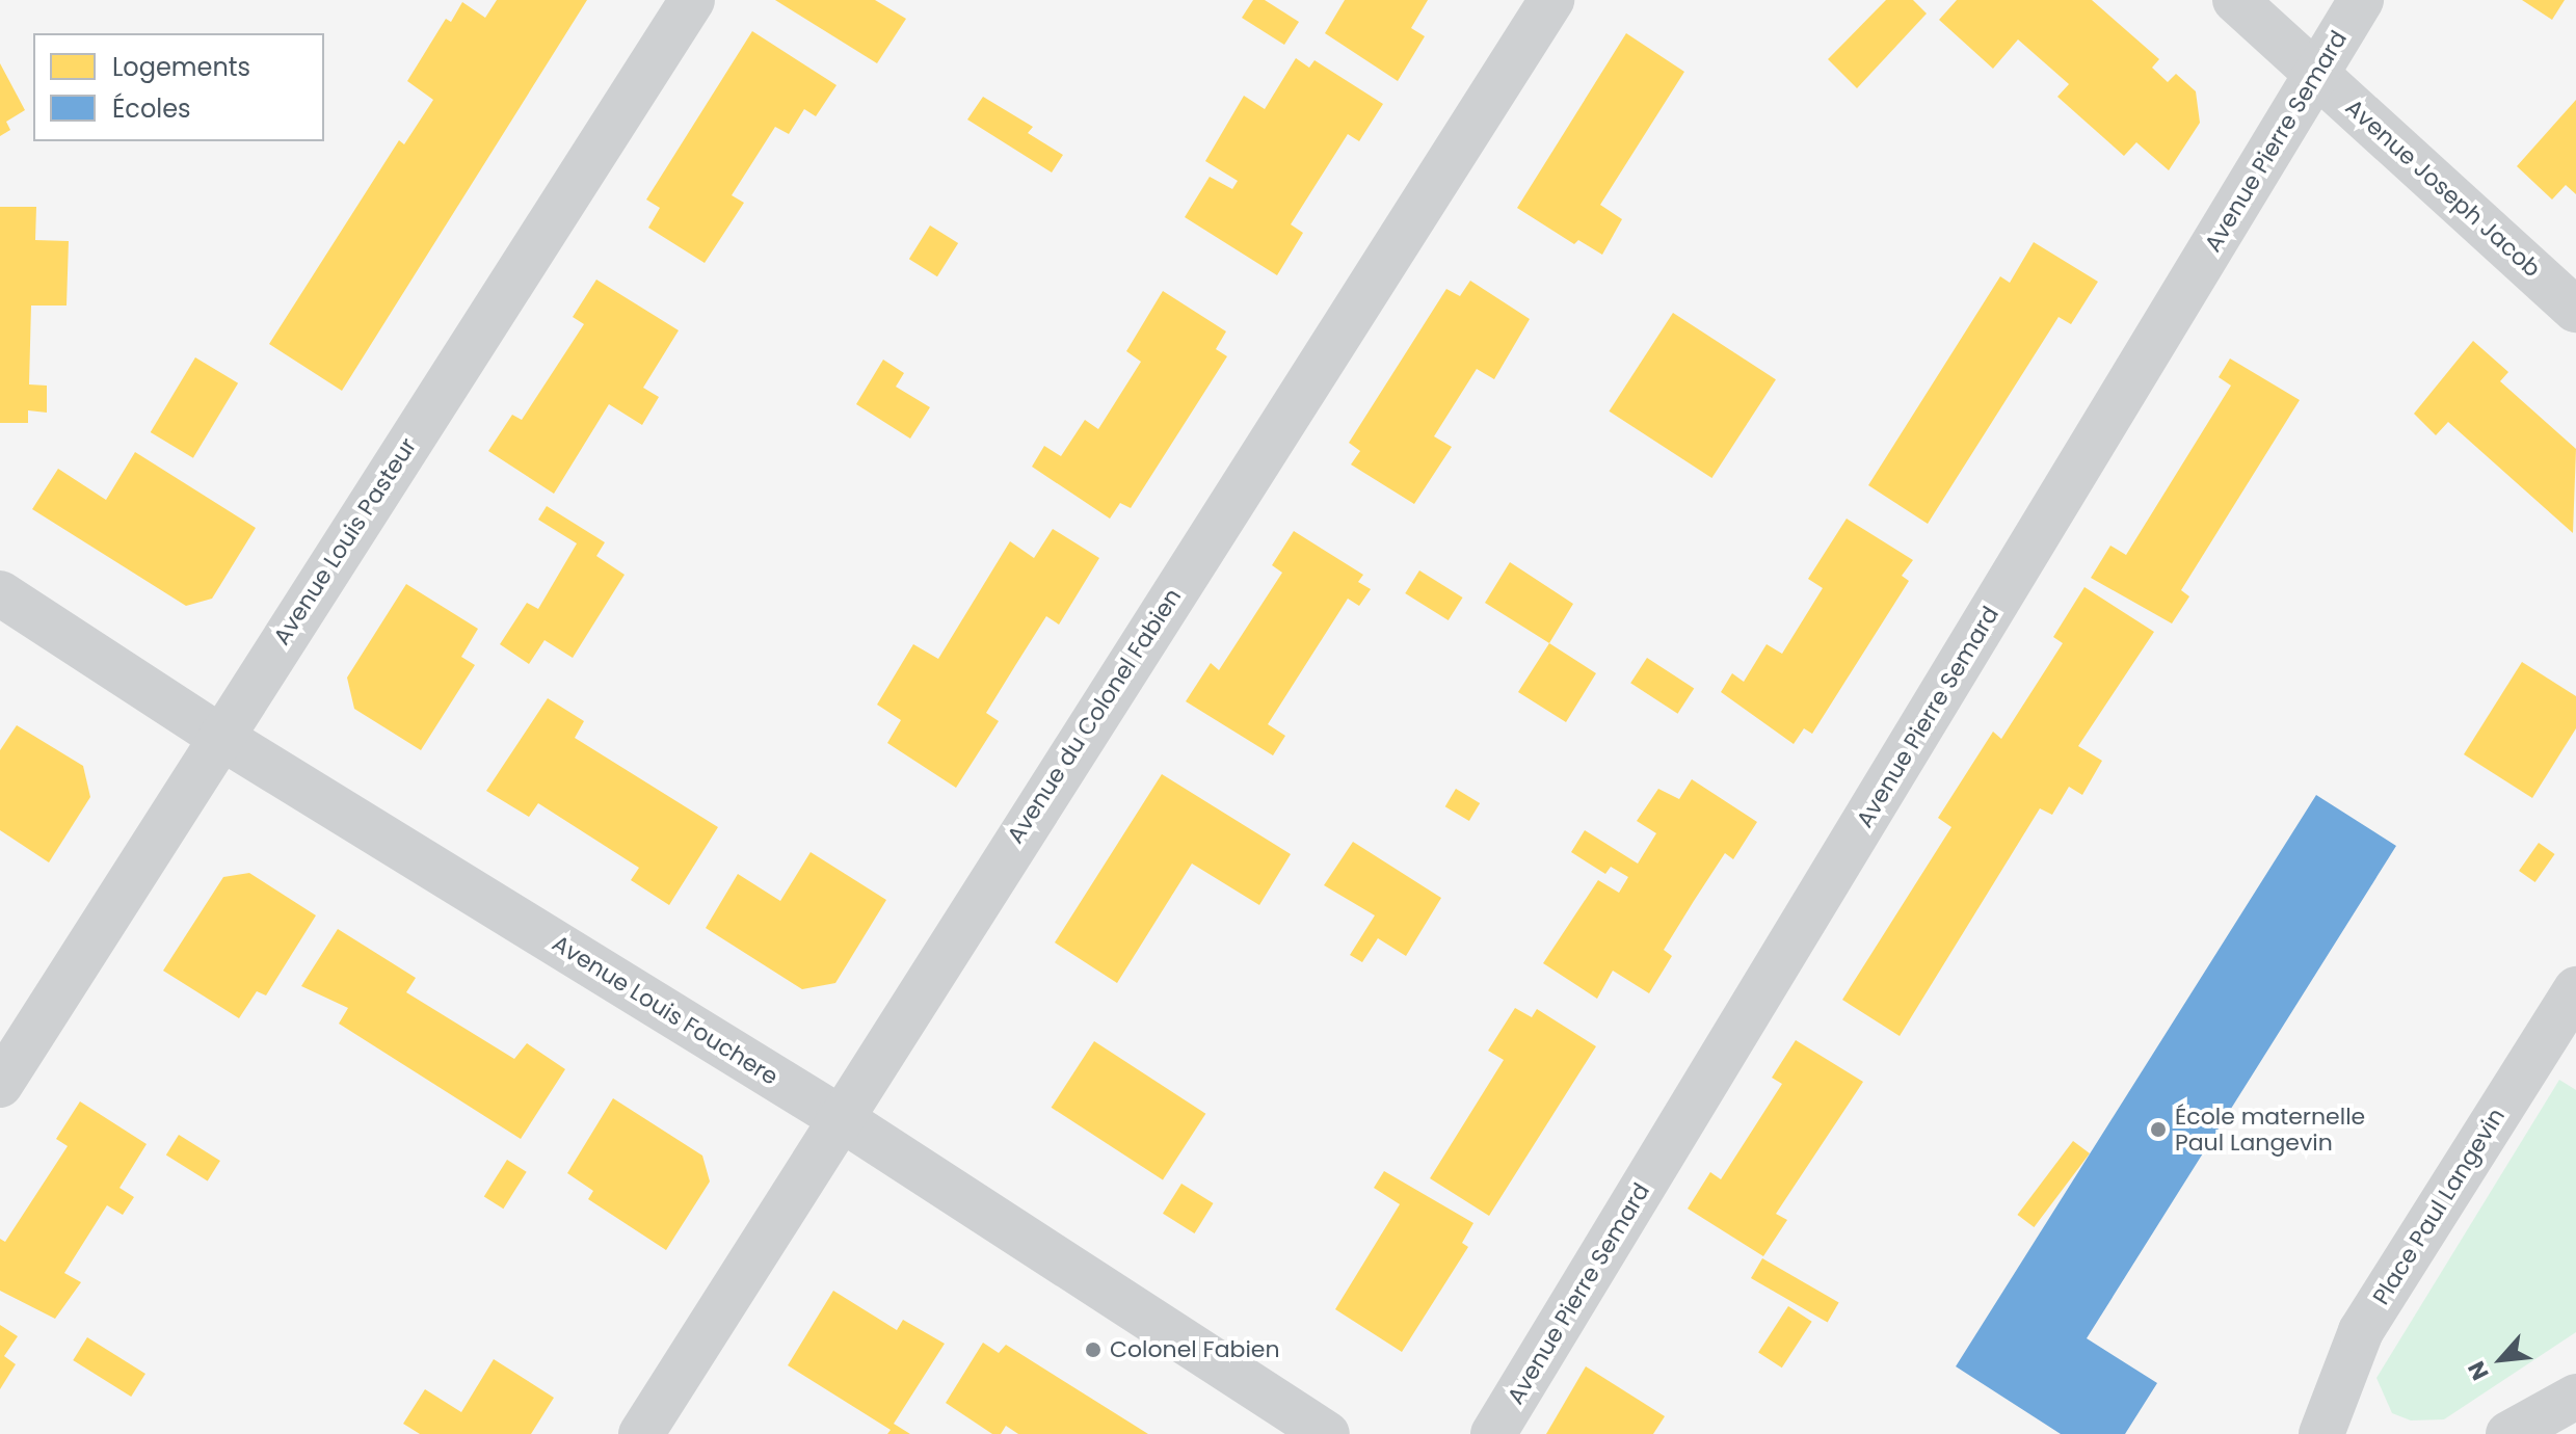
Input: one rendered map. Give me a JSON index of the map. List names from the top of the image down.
{
  "streets": {
    "street": [
      "Avenue Pierre Semard",
      "Avenue Joseph Jacob",
      "Avenue Louis Pasteur",
      "Avenue du Colonel Fabien",
      "Avenue Louis Fouchere",
      "Place Paul Langevin"
    ]
  },
  "crossings": [
    ["Avenue Pierre Semard", "Avenue Joseph Jacob"],
    ["Avenue Louis Pasteur", "Avenue Louis Fouchere"],
    ["Avenue du Colonel Fabien", "Avenue Louis Fouchere"]
  ],
  "places": ["École maternelle Paul Langevin", "Colonel Fabien"],
  "legend": ["Logements", "Écoles"],
  "north": "bottom left"
}
